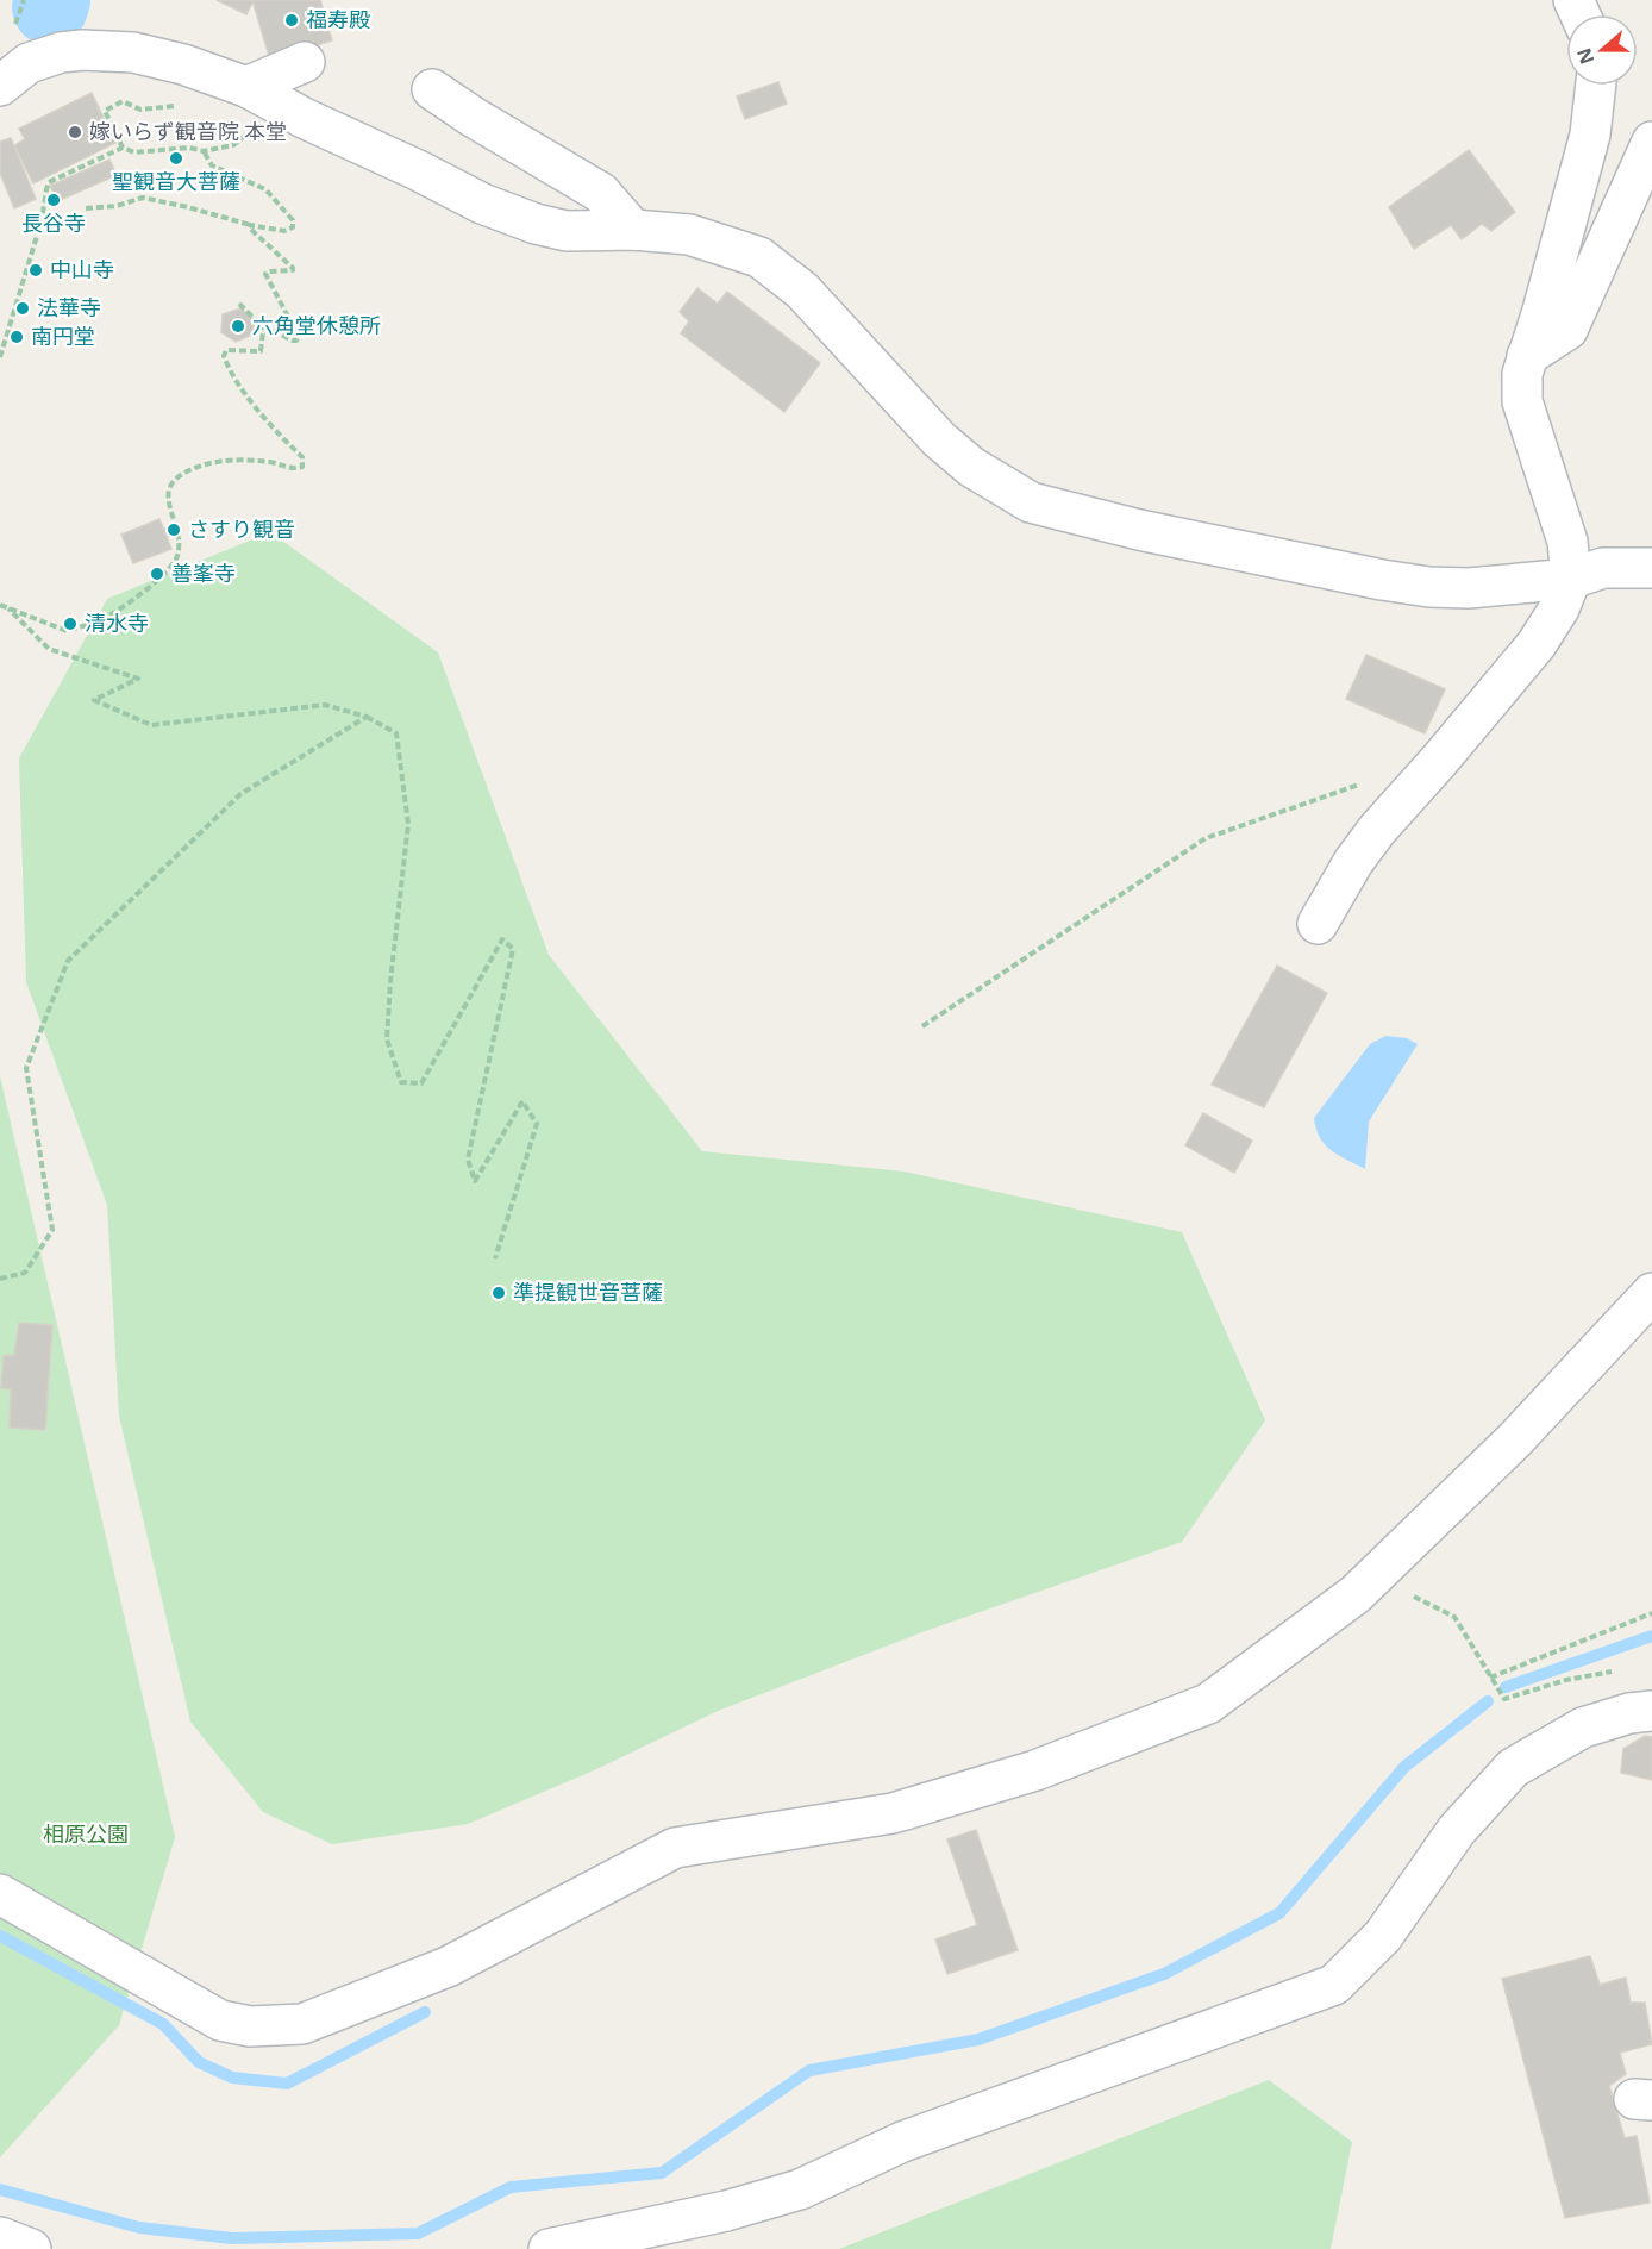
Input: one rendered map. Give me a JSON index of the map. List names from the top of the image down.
{
  "parks": ["相原公園"],
  "places": [
    "福寿殿",
    "嫁いらず観音院 本堂",
    "聖観音大菩薩",
    "長谷寺",
    "中山寺",
    "法華寺",
    "六角堂休憩所",
    "南円堂",
    "さすり観音",
    "善峯寺",
    "清水寺",
    "準提観世音菩薩"
  ],
  "north": "left"
}
